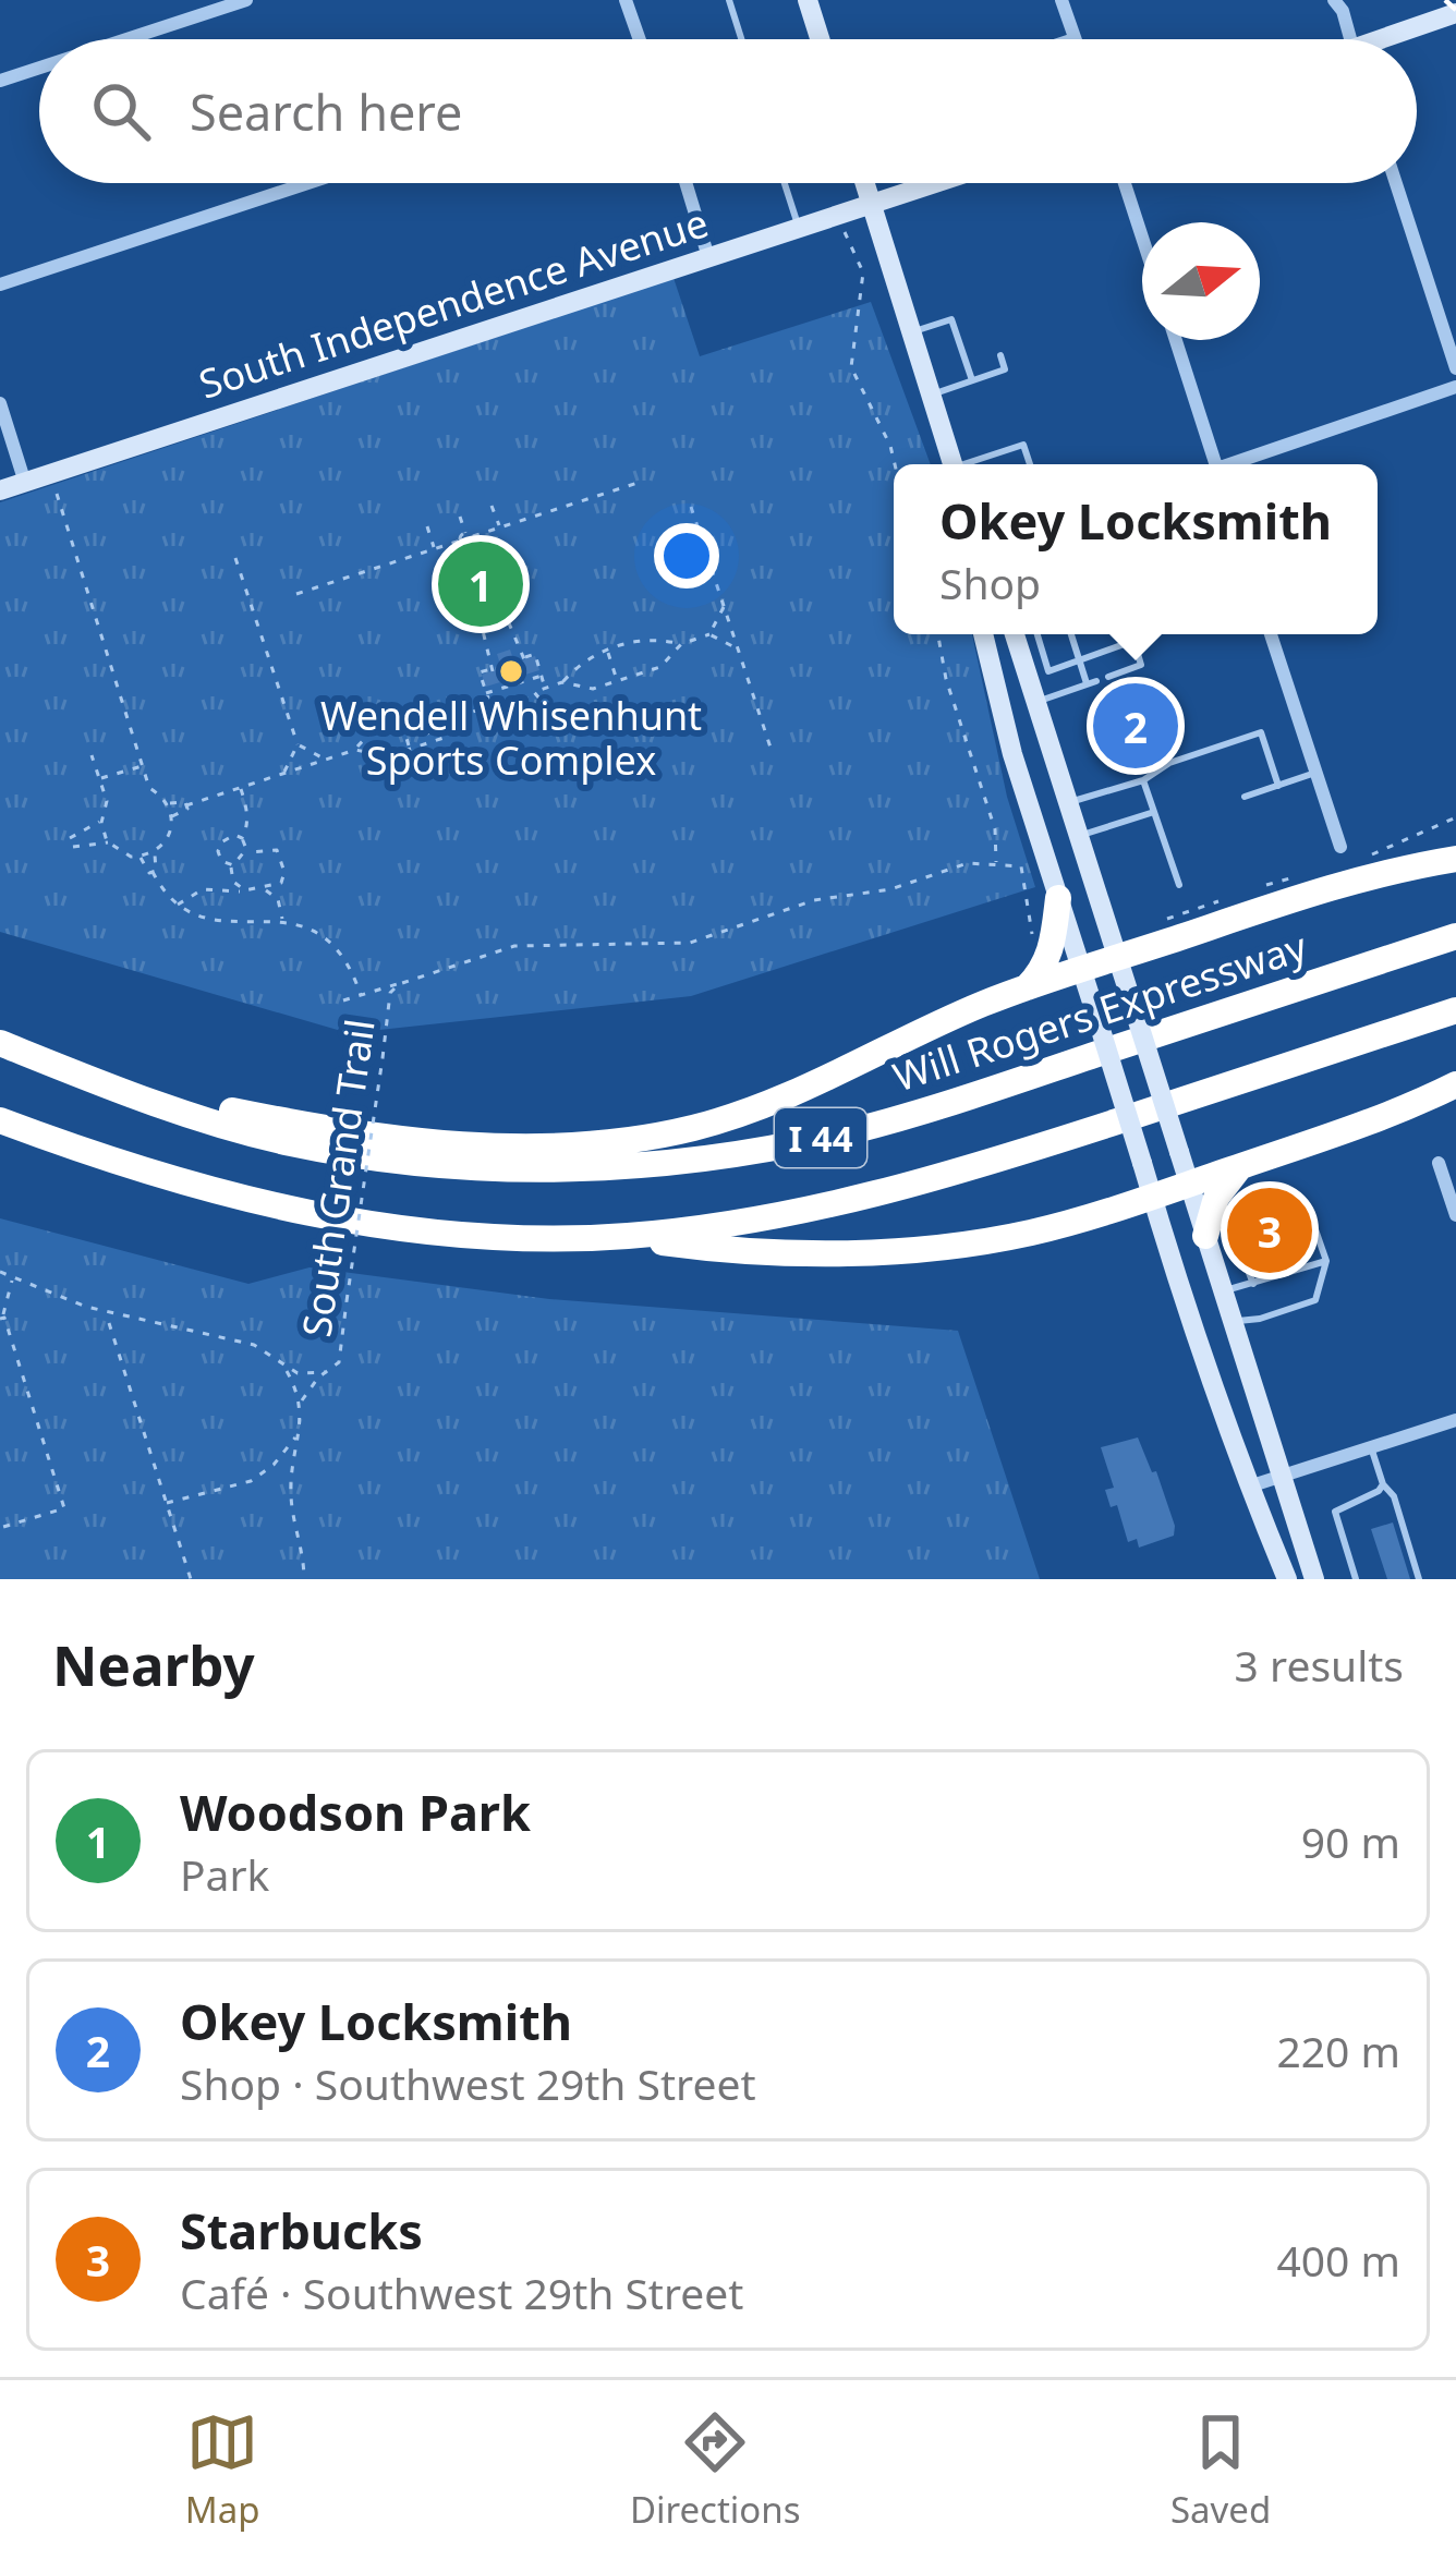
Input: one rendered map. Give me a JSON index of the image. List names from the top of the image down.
{
  "streets": {
    "highway": ["Will Rogers Expressway", "I 44"],
    "main road": ["South Independence Avenue"],
    "path": ["South Grand Trail"]
  },
  "places": ["Wendell Whisenhunt Sports Complex"],
  "north": "right",
  "page": {
    "search": "Search here",
    "popup": ["Okey Locksmith", "Shop"],
    "pins": ["1", "2", "3"],
    "heading": ["Nearby", "3 results"],
    "list": [
      {
        "mark": "1",
        "name": "Woodson Park",
        "note": "Park",
        "value": "90 m"
      },
      {
        "mark": "2",
        "name": "Okey Locksmith",
        "note": "Shop · Southwest 29th Street",
        "value": "220 m"
      },
      {
        "mark": "3",
        "name": "Starbucks",
        "note": "Café · Southwest 29th Street",
        "value": "400 m"
      }
    ],
    "nav": ["Map", "Directions", "Saved"]
  }
}
